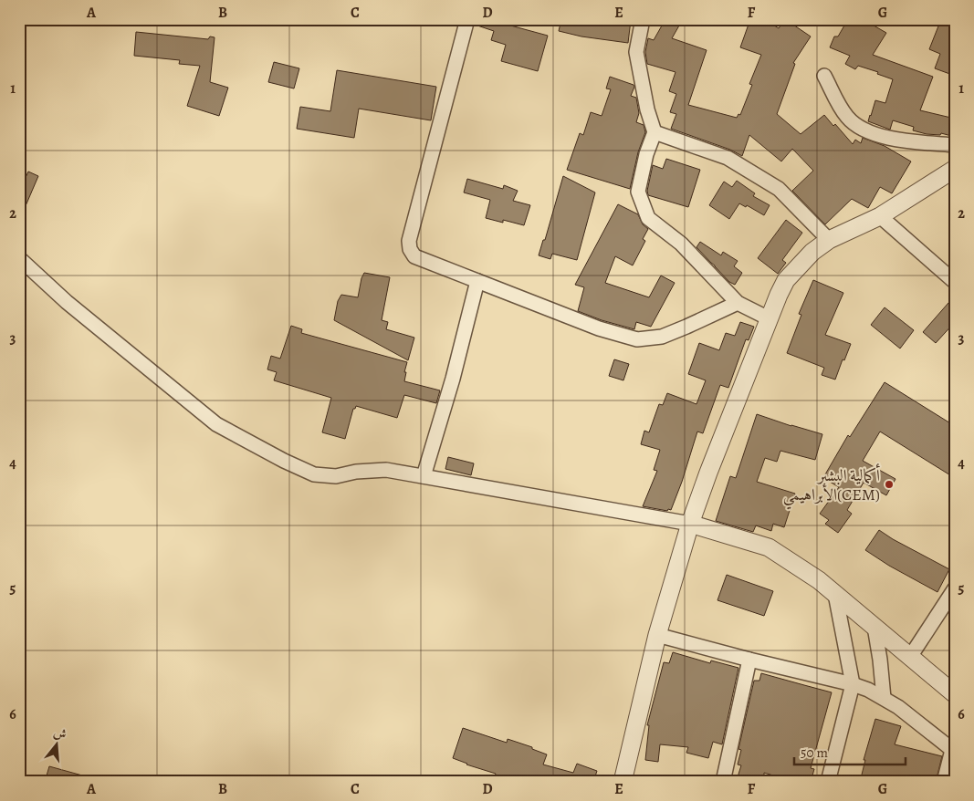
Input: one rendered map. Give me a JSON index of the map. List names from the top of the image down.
{
  "places": ["أكمالية البشير الأبراهيمي(CEM)"],
  "scale_bar": "50 m",
  "north": "top",
  "grid": {
    "columns": [
      "A",
      "B",
      "C",
      "D",
      "E",
      "F",
      "G"
    ],
    "rows": [
      "1",
      "2",
      "3",
      "4",
      "5",
      "6"
    ]
  }
}
